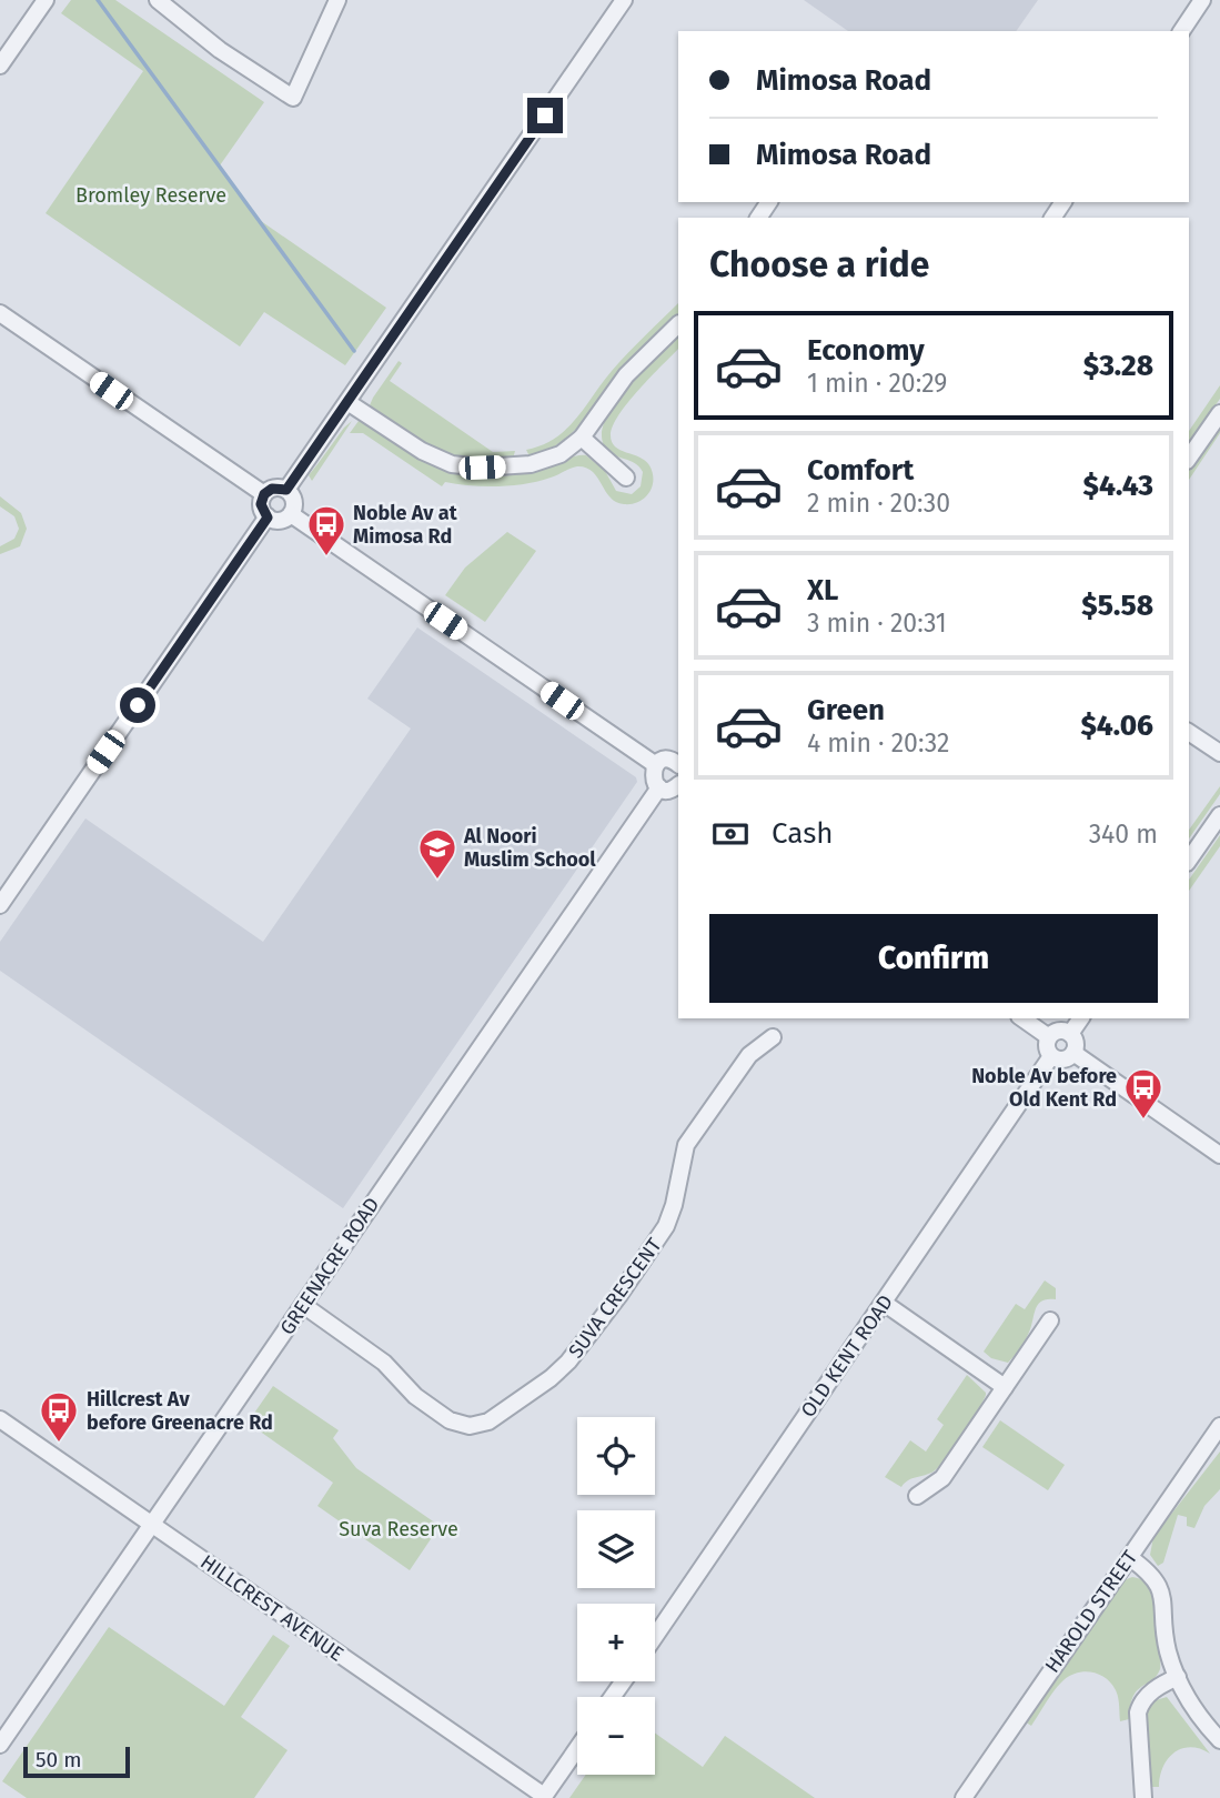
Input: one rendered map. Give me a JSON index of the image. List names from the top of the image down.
{
  "streets": {
    "street": [
      "GREENACRE ROAD",
      "SUVA CRESCENT",
      "OLD KENT ROAD",
      "HILLCREST AVENUE",
      "HAROLD STREET"
    ]
  },
  "crossings": [
    ["GREENACRE ROAD", "SUVA CRESCENT"],
    ["GREENACRE ROAD", "HILLCREST AVENUE"]
  ],
  "parks": ["Bromley Reserve", "Suva Reserve"],
  "places": {
    "bus stop": ["Noble Av at Mimosa Rd", "Noble Av before Old Kent Rd", "Hillcrest Av before Greenacre Rd"],
    "school or university": ["Al Noori Muslim School"]
  },
  "scale_bar": "50 m",
  "page": {
    "banner": ["Mimosa Road", "Mimosa Road"],
    "heading": "Choose a ride",
    "list": [
      {
        "name": "Economy",
        "note": "1 min · 20:29",
        "value": "$3.28"
      },
      {
        "name": "Comfort",
        "note": "2 min · 20:30",
        "value": "$4.43"
      },
      {
        "name": "XL",
        "note": "3 min · 20:31",
        "value": "$5.58"
      },
      {
        "name": "Green",
        "note": "4 min · 20:32",
        "value": "$4.06"
      }
    ],
    "pay": ["Cash", "340 m"],
    "buttons": "Confirm",
    "map_buttons": ["+", "−"],
    "scale": "50 m"
  }
}
